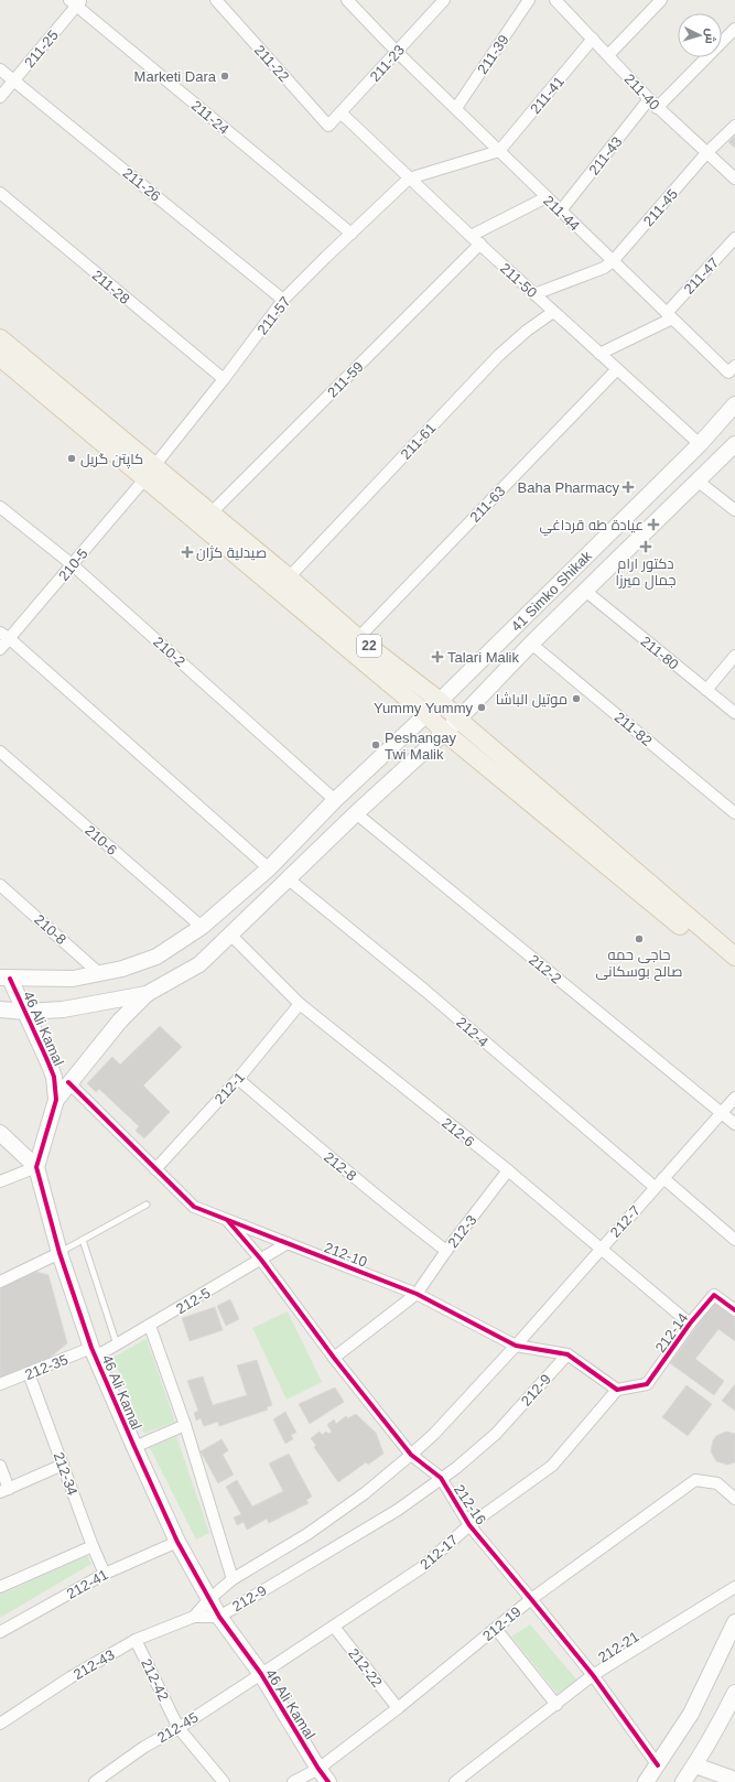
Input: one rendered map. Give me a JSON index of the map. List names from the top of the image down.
{
  "streets": {
    "main road": ["41 Simko Shikak", "22", "46 Ali Kamal"],
    "street": [
      "211-25",
      "211-39",
      "211-22",
      "211-23",
      "211-40",
      "211-41",
      "211-24",
      "211-43",
      "211-26",
      "211-45",
      "211-44",
      "211-47",
      "211-50",
      "211-28",
      "211-57",
      "211-59",
      "211-61",
      "211-63",
      "210-5",
      "210-2",
      "211-80",
      "211-82",
      "210-6",
      "210-8",
      "212-2",
      "212-4",
      "212-1",
      "212-6",
      "212-8",
      "212-7",
      "212-3",
      "212-10",
      "212-5",
      "212-14",
      "212-35",
      "212-9",
      "212-34",
      "212-16",
      "212-17",
      "212-41",
      "212-19",
      "212-21",
      "212-43",
      "212-22",
      "212-42",
      "212-45"
    ]
  },
  "crossings": [
    ["211-25", "211-24"],
    ["211-25", "211-26"],
    ["211-39", "211-44"],
    ["211-22", "211-23"],
    ["211-23", "211-44"],
    ["211-23", "211-50"],
    ["211-40", "211-41"],
    ["211-40", "211-43"],
    ["211-40", "211-45"],
    ["211-41", "211-44"],
    ["211-24", "211-57"],
    ["211-43", "211-44"],
    ["211-26", "211-57"],
    ["211-45", "211-44"],
    ["211-44", "211-47"],
    ["211-50", "211-57"],
    ["211-50", "211-59"],
    ["211-50", "211-61"],
    ["211-50", "211-63"],
    ["211-50", "41 Simko Shikak"],
    ["211-28", "211-57"],
    ["211-57", "210-5"],
    ["211-57", "22"],
    ["211-59", "22"],
    ["211-61", "22"],
    ["211-63", "22"],
    ["210-5", "22"],
    ["210-5", "210-2"],
    ["41 Simko Shikak", "22"],
    ["41 Simko Shikak", "210-2"],
    ["41 Simko Shikak", "211-80"],
    ["41 Simko Shikak", "211-82"],
    ["41 Simko Shikak", "210-6"],
    ["41 Simko Shikak", "210-8"],
    ["41 Simko Shikak", "212-2"],
    ["41 Simko Shikak", "46 Ali Kamal"],
    ["41 Simko Shikak", "212-4"],
    ["41 Simko Shikak", "212-6"],
    ["212-2", "212-7"],
    ["46 Ali Kamal", "212-10"],
    ["46 Ali Kamal", "212-5"],
    ["46 Ali Kamal", "212-35"],
    ["46 Ali Kamal", "212-9"],
    ["46 Ali Kamal", "212-17"],
    ["46 Ali Kamal", "212-41"],
    ["46 Ali Kamal", "212-19"],
    ["46 Ali Kamal", "212-45"],
    ["212-4", "212-7"],
    ["212-1", "212-6"],
    ["212-1", "212-8"],
    ["212-1", "212-10"],
    ["212-6", "212-7"],
    ["212-6", "212-3"],
    ["212-6", "212-14"],
    ["212-8", "212-3"],
    ["212-7", "212-10"],
    ["212-7", "212-9"],
    ["212-3", "212-10"],
    ["212-10", "212-5"],
    ["212-10", "212-14"],
    ["212-10", "212-9"],
    ["212-10", "212-16"],
    ["212-10", "212-17"],
    ["212-5", "212-35"],
    ["212-5", "212-16"],
    ["212-14", "212-17"],
    ["212-35", "212-34"],
    ["212-9", "212-16"],
    ["212-9", "212-43"],
    ["212-34", "212-41"],
    ["212-16", "212-17"],
    ["212-16", "212-19"],
    ["212-16", "212-21"],
    ["212-17", "212-22"],
    ["212-17", "212-45"],
    ["212-19", "212-22"],
    ["212-43", "212-42"],
    ["212-42", "212-45"]
  ],
  "places": {
    "other": [
      "Marketi Dara",
      "کاپتن گریل",
      "موتيل الباشا",
      "Yummy Yummy",
      "Peshangay Twi Malik",
      "حاجی حمه صالح بوسکانی"
    ],
    "health": [
      "Baha Pharmacy",
      "عيادة طه قرداغي",
      "دكتور ارام جمال ميرزا",
      "صيدلية كژان",
      "Talari Malik"
    ]
  },
  "north": "right"
}
